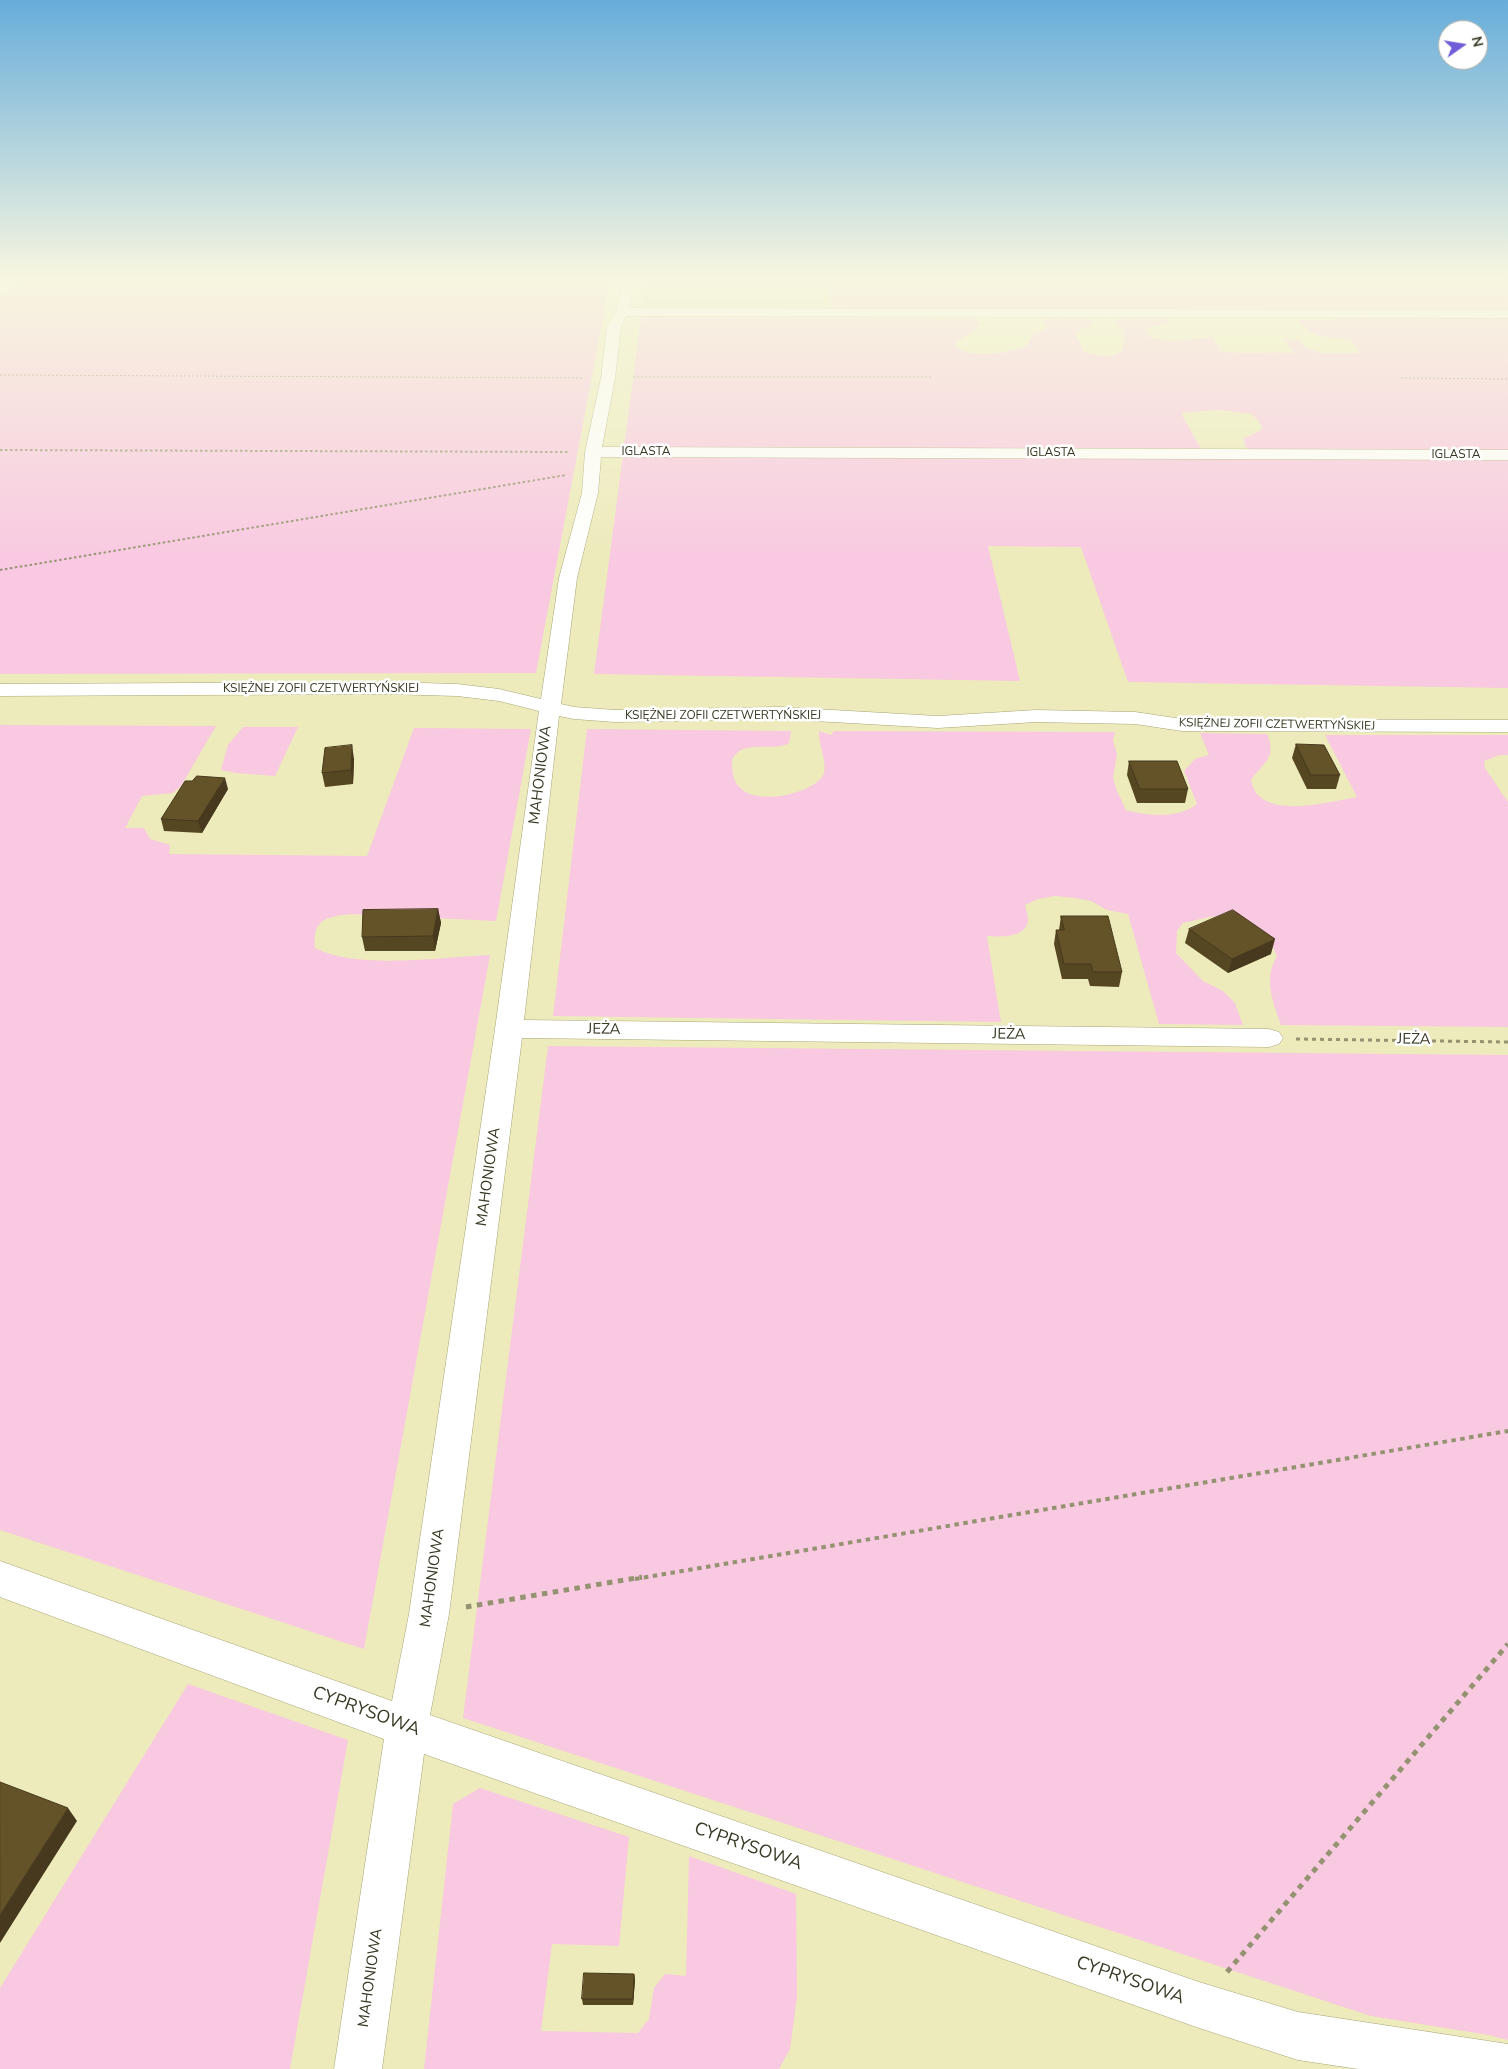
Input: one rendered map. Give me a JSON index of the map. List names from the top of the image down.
{
  "streets": {
    "street": [
      "IGLASTA",
      "KSIĘŻNEJ ZOFII CZETWERTYŃSKIEJ",
      "MAHONIOWA",
      "JEŻA",
      "CYPRYSOWA"
    ]
  },
  "crossings": [
    ["IGLASTA", "MAHONIOWA"],
    ["KSIĘŻNEJ ZOFII CZETWERTYŃSKIEJ", "MAHONIOWA"],
    ["MAHONIOWA", "JEŻA"],
    ["MAHONIOWA", "CYPRYSOWA"]
  ],
  "north": "right"
}
